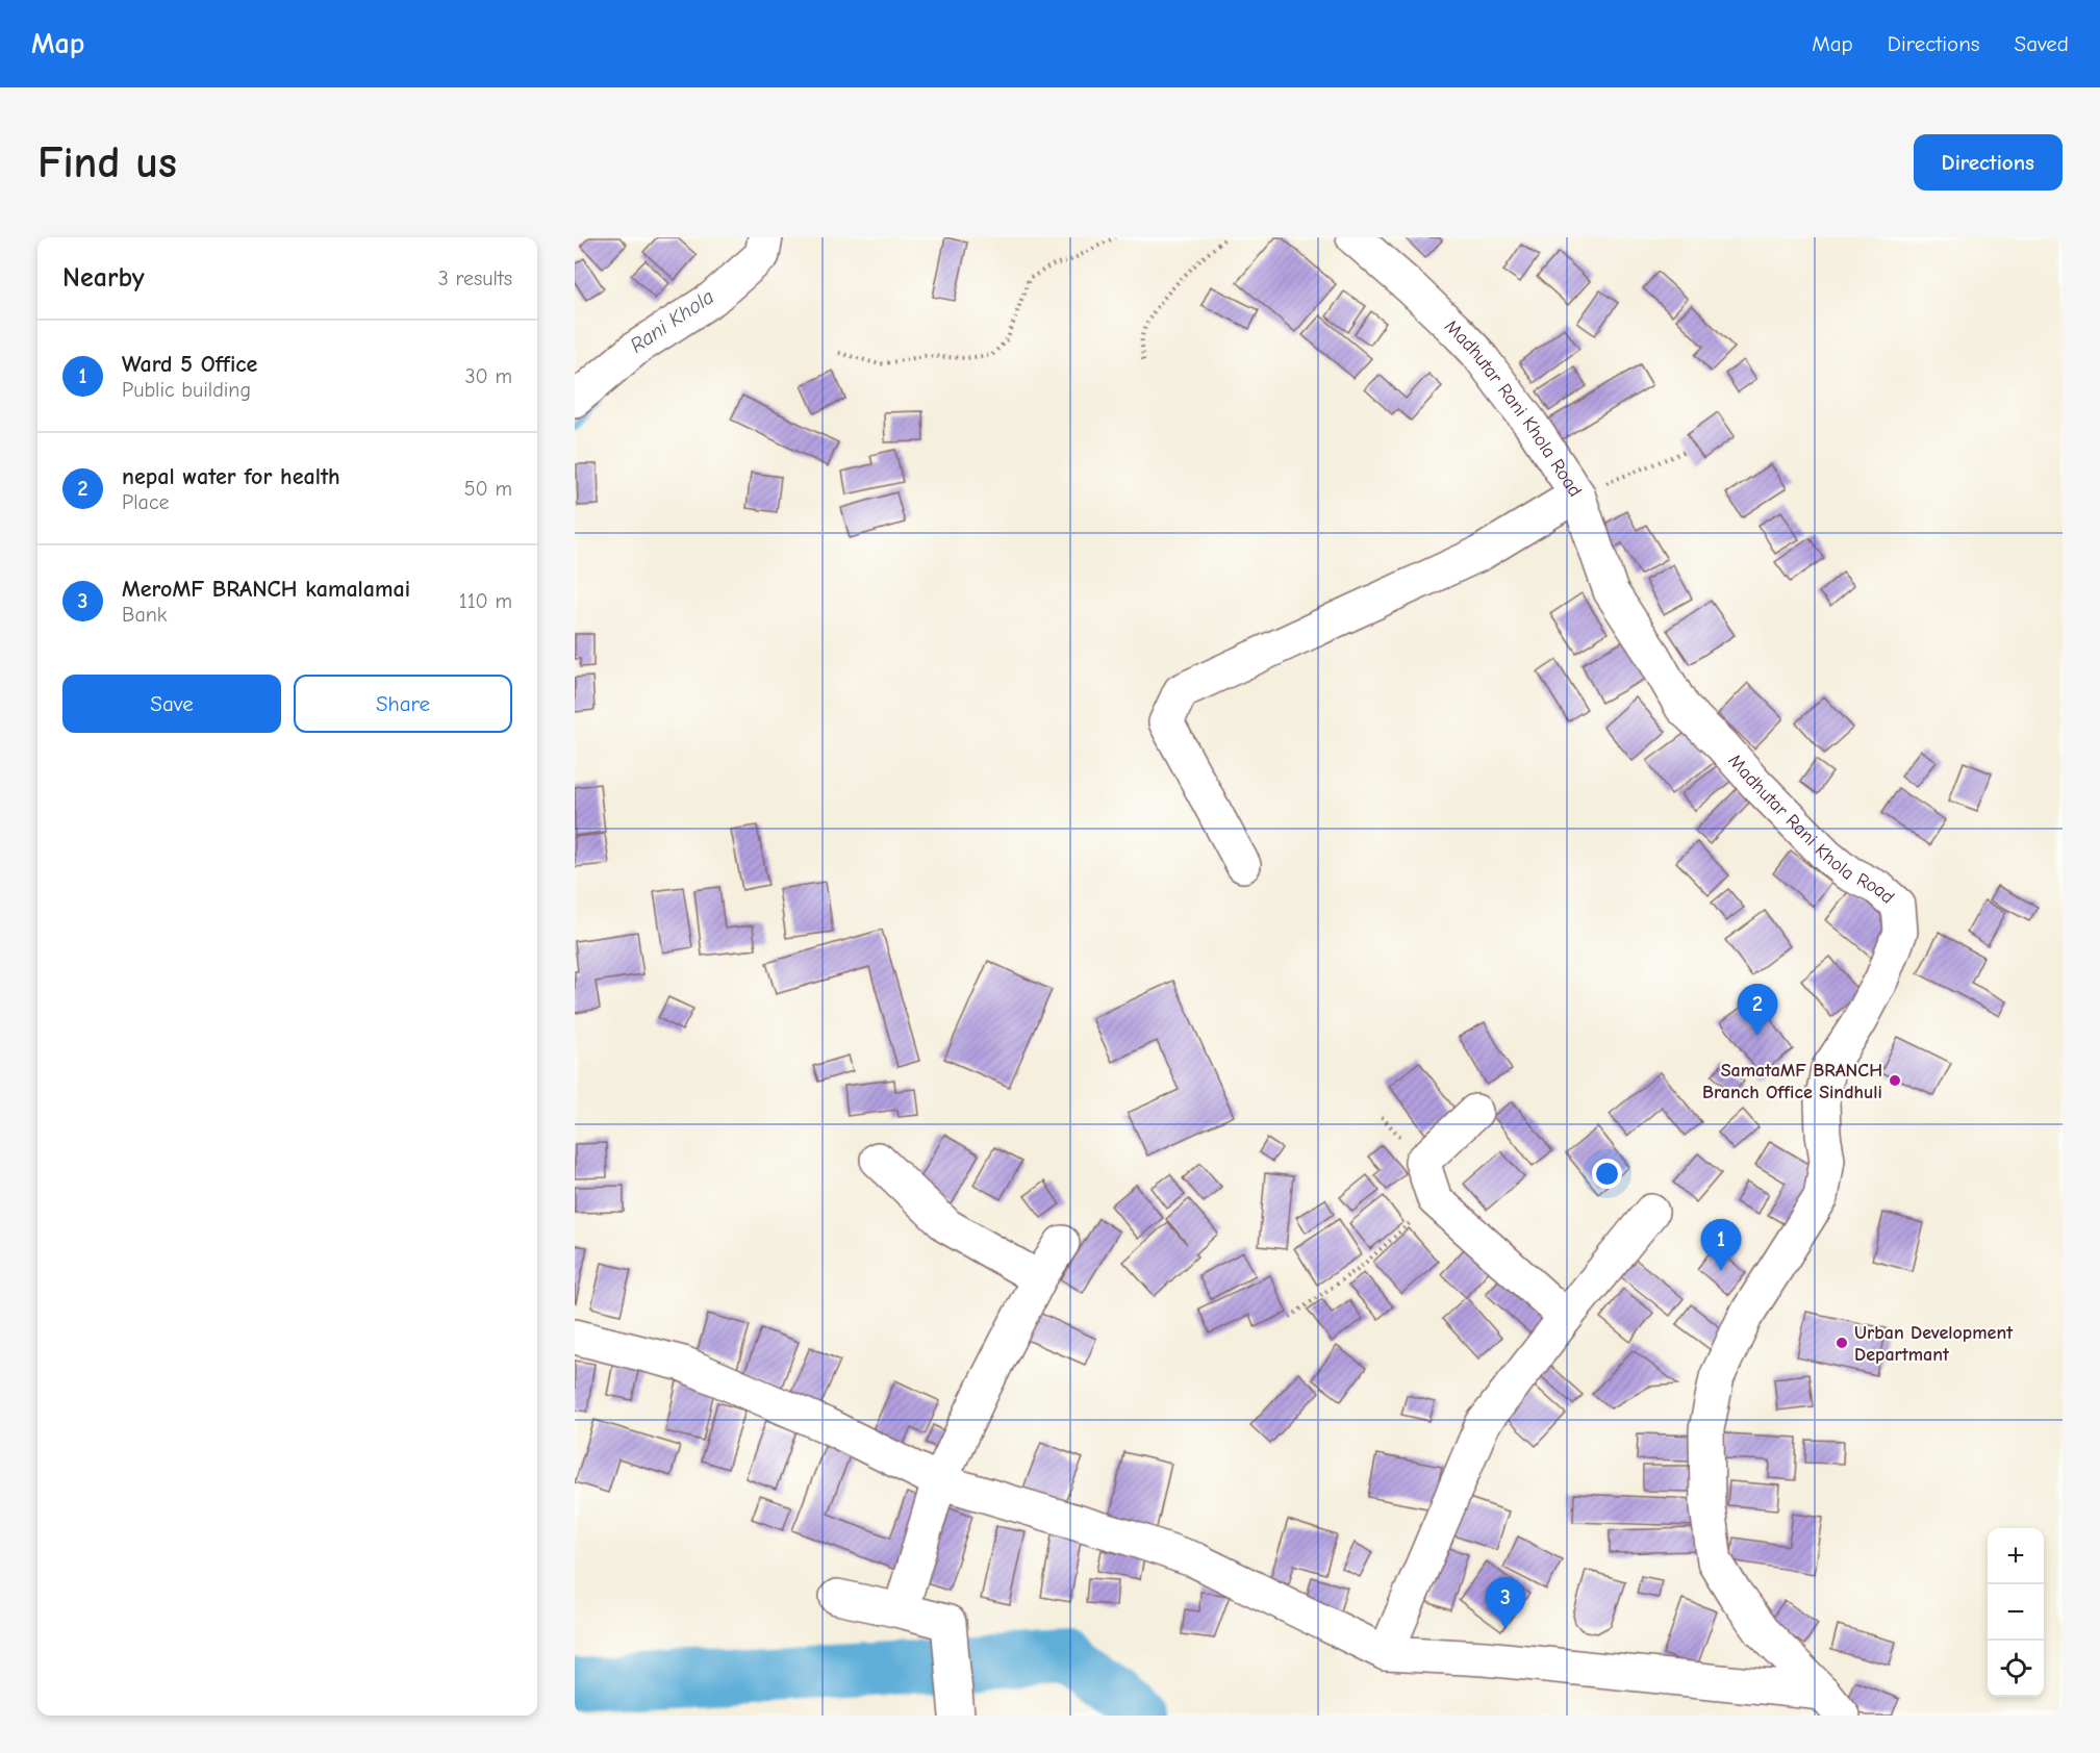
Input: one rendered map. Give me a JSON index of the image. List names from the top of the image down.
{
  "streets": {
    "street": ["Madhutar Rani Khola Road"]
  },
  "water": ["Rani Khola"],
  "places": ["SamataMF BRANCH Branch Office Sindhuli", "Urban Development Departmant"],
  "page": {
    "header": "Map",
    "nav": ["Map", "Directions", "Saved"],
    "buttons": [
      "Directions",
      ["Save", "Share"]
    ],
    "title": "Find us",
    "heading": ["Nearby", "3 results"],
    "list": [
      {
        "mark": "1",
        "name": "Ward 5 Office",
        "note": "Public building",
        "value": "30 m"
      },
      {
        "mark": "2",
        "name": "nepal water for health",
        "note": "Place",
        "value": "50 m"
      },
      {
        "mark": "3",
        "name": "MeroMF BRANCH kamalamai",
        "note": "Bank",
        "value": "110 m"
      }
    ],
    "pins": ["2", "1", "3"],
    "map_buttons": ["+", "−"]
  }
}
